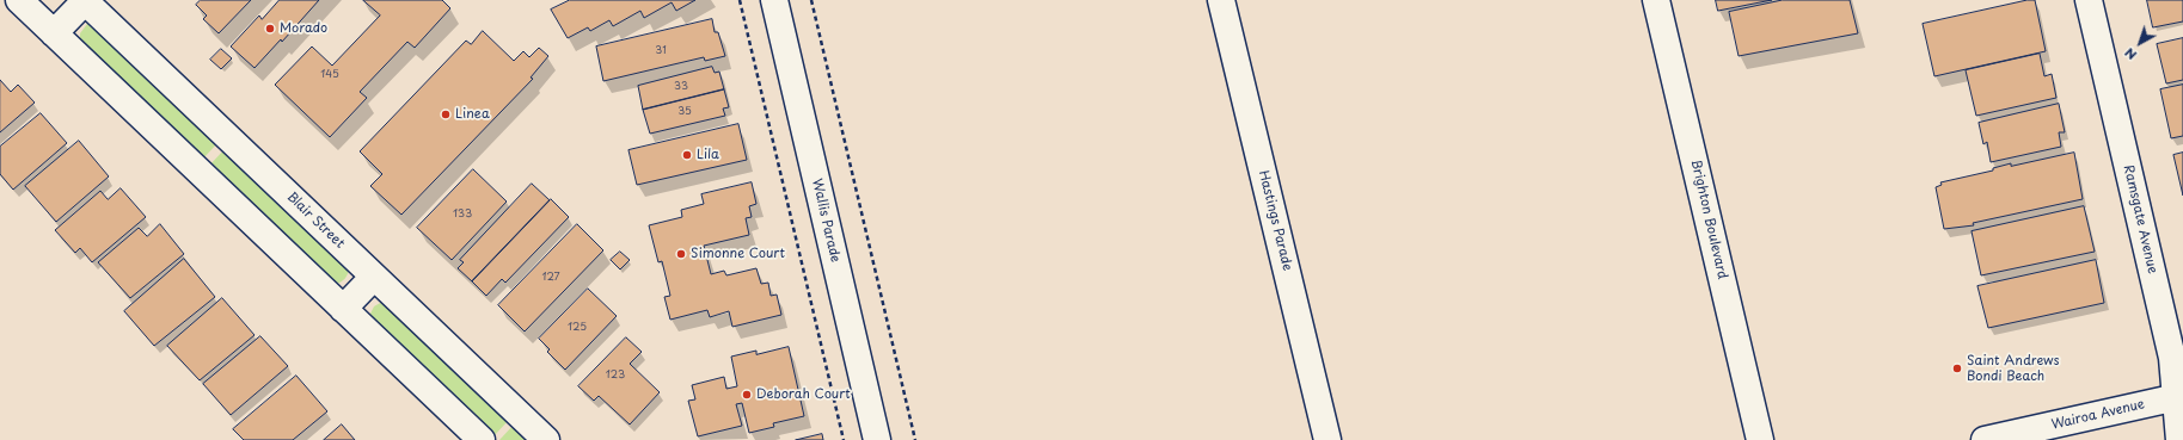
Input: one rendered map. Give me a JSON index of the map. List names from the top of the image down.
{
  "streets": {
    "street": [
      "Brighton Boulevard",
      "Ramsgate Avenue",
      "Blair Street",
      "Wallis Parade",
      "Hastings Parade",
      "Wairoa Avenue"
    ]
  },
  "crossings": [
    ["Ramsgate Avenue", "Wairoa Avenue"]
  ],
  "places": [
    "Morado",
    "Linea",
    "Lila",
    "Simonne Court",
    "Saint Andrews Bondi Beach",
    "Deborah Court"
  ],
  "house_numbers": [
    "31",
    "145",
    "33",
    "35",
    "133",
    "127",
    "125",
    "123"
  ],
  "north": "bottom left"
}
